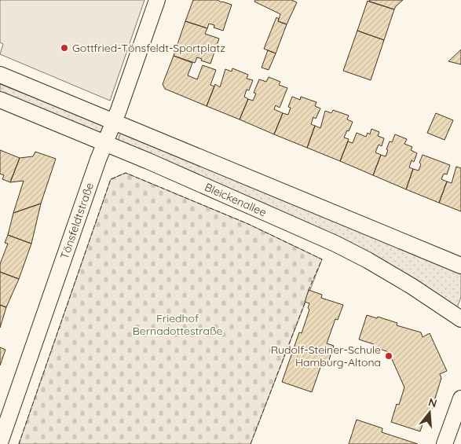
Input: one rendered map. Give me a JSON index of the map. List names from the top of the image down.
{
  "streets": {
    "street": ["Bleickenallee", "Tönsfeldtstraße"]
  },
  "crossings": [
    ["Bleickenallee", "Tönsfeldtstraße"]
  ],
  "parks": ["Friedhof Bernadottestraße"],
  "places": ["Gottfried-Tönsfeldt-Sportplatz", "Rudolf-Steiner-Schule Hamburg-Altona"],
  "north": "top"
}
